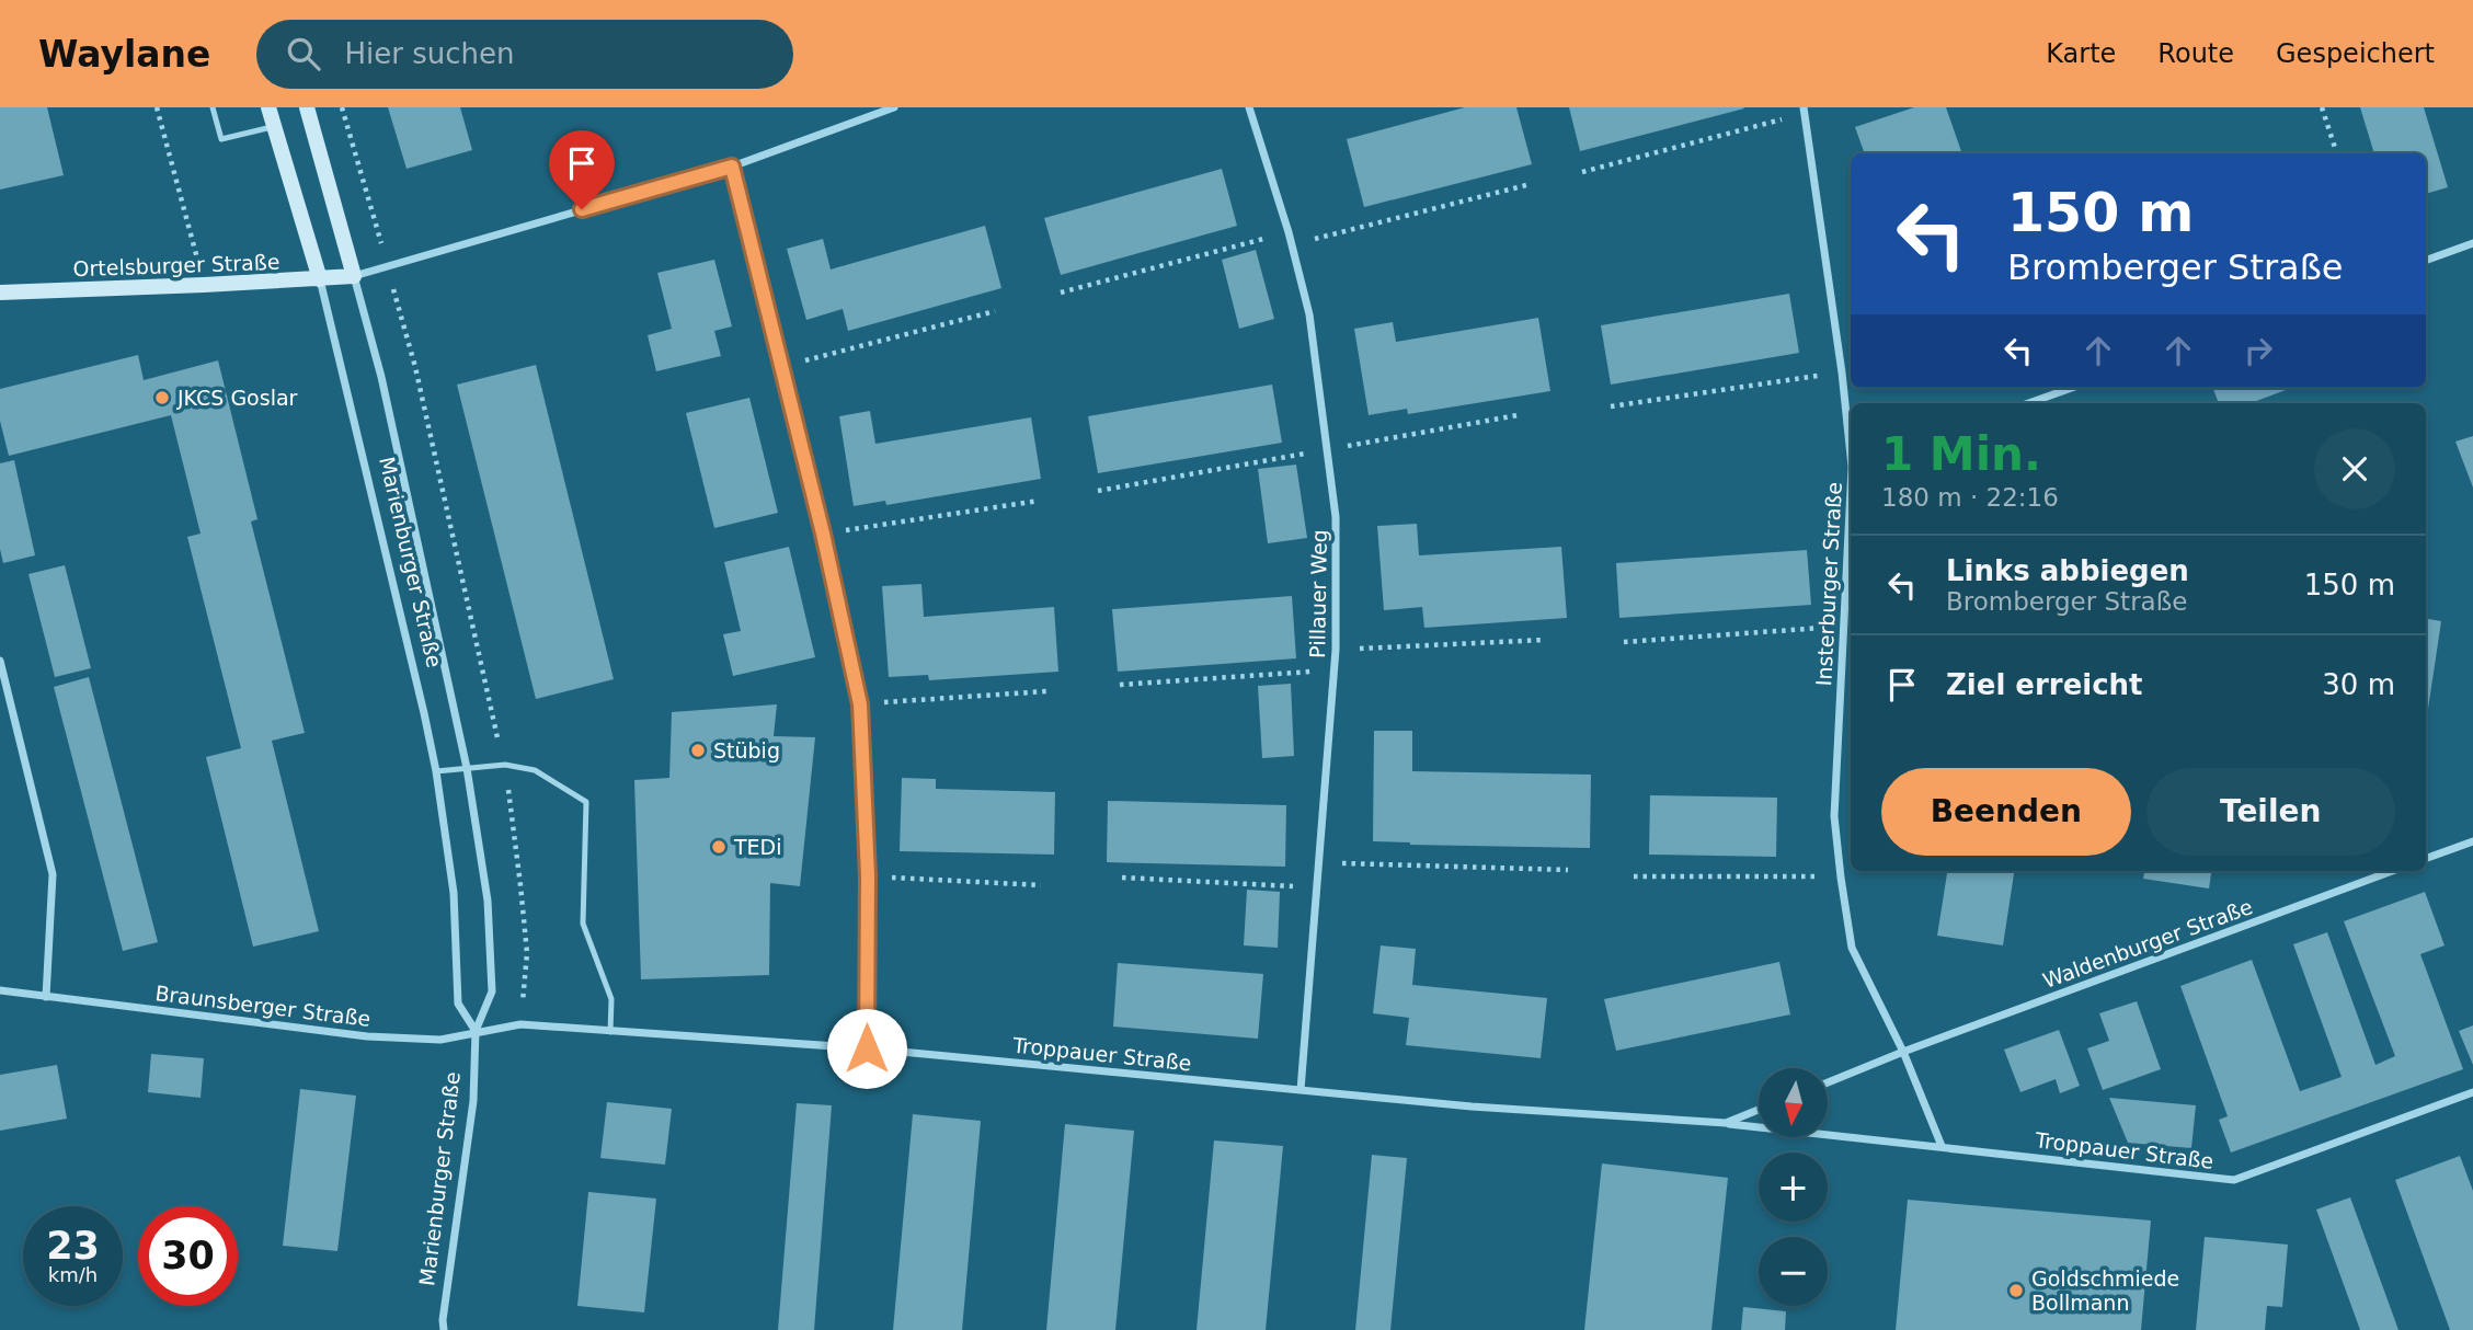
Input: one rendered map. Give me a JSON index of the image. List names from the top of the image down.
{
  "streets": {
    "street": [
      "Ortelsburger Straße",
      "Marienburger Straße",
      "Insterburger Straße",
      "Pillauer Weg",
      "Waldenburger Straße",
      "Braunsberger Straße",
      "Troppauer Straße"
    ]
  },
  "crossings": [
    ["Ortelsburger Straße", "Marienburger Straße"],
    ["Marienburger Straße", "Braunsberger Straße"],
    ["Marienburger Straße", "Troppauer Straße"],
    ["Insterburger Straße", "Waldenburger Straße"],
    ["Pillauer Weg", "Troppauer Straße"],
    ["Braunsberger Straße", "Troppauer Straße"]
  ],
  "places": [
    "JKCS Goslar",
    "Stübig",
    "TEDi",
    "Goldschmiede Bollmann"
  ],
  "north": "bottom",
  "page": {
    "header": "Waylane",
    "search": "Hier suchen",
    "nav": ["Karte", "Route", "Gespeichert"],
    "turn": ["150 m", "Bromberger Straße"],
    "heading": ["1 Min.", "180 m · 22:16"],
    "list": [
      {
        "name": "Links abbiegen",
        "note": "Bromberger Straße",
        "value": "150 m"
      },
      {
        "name": "Ziel erreicht",
        "value": "30 m"
      }
    ],
    "buttons": ["Beenden", "Teilen"],
    "map_buttons": ["+", "−"],
    "speed": "23 km/h",
    "limit": "30"
  }
}
